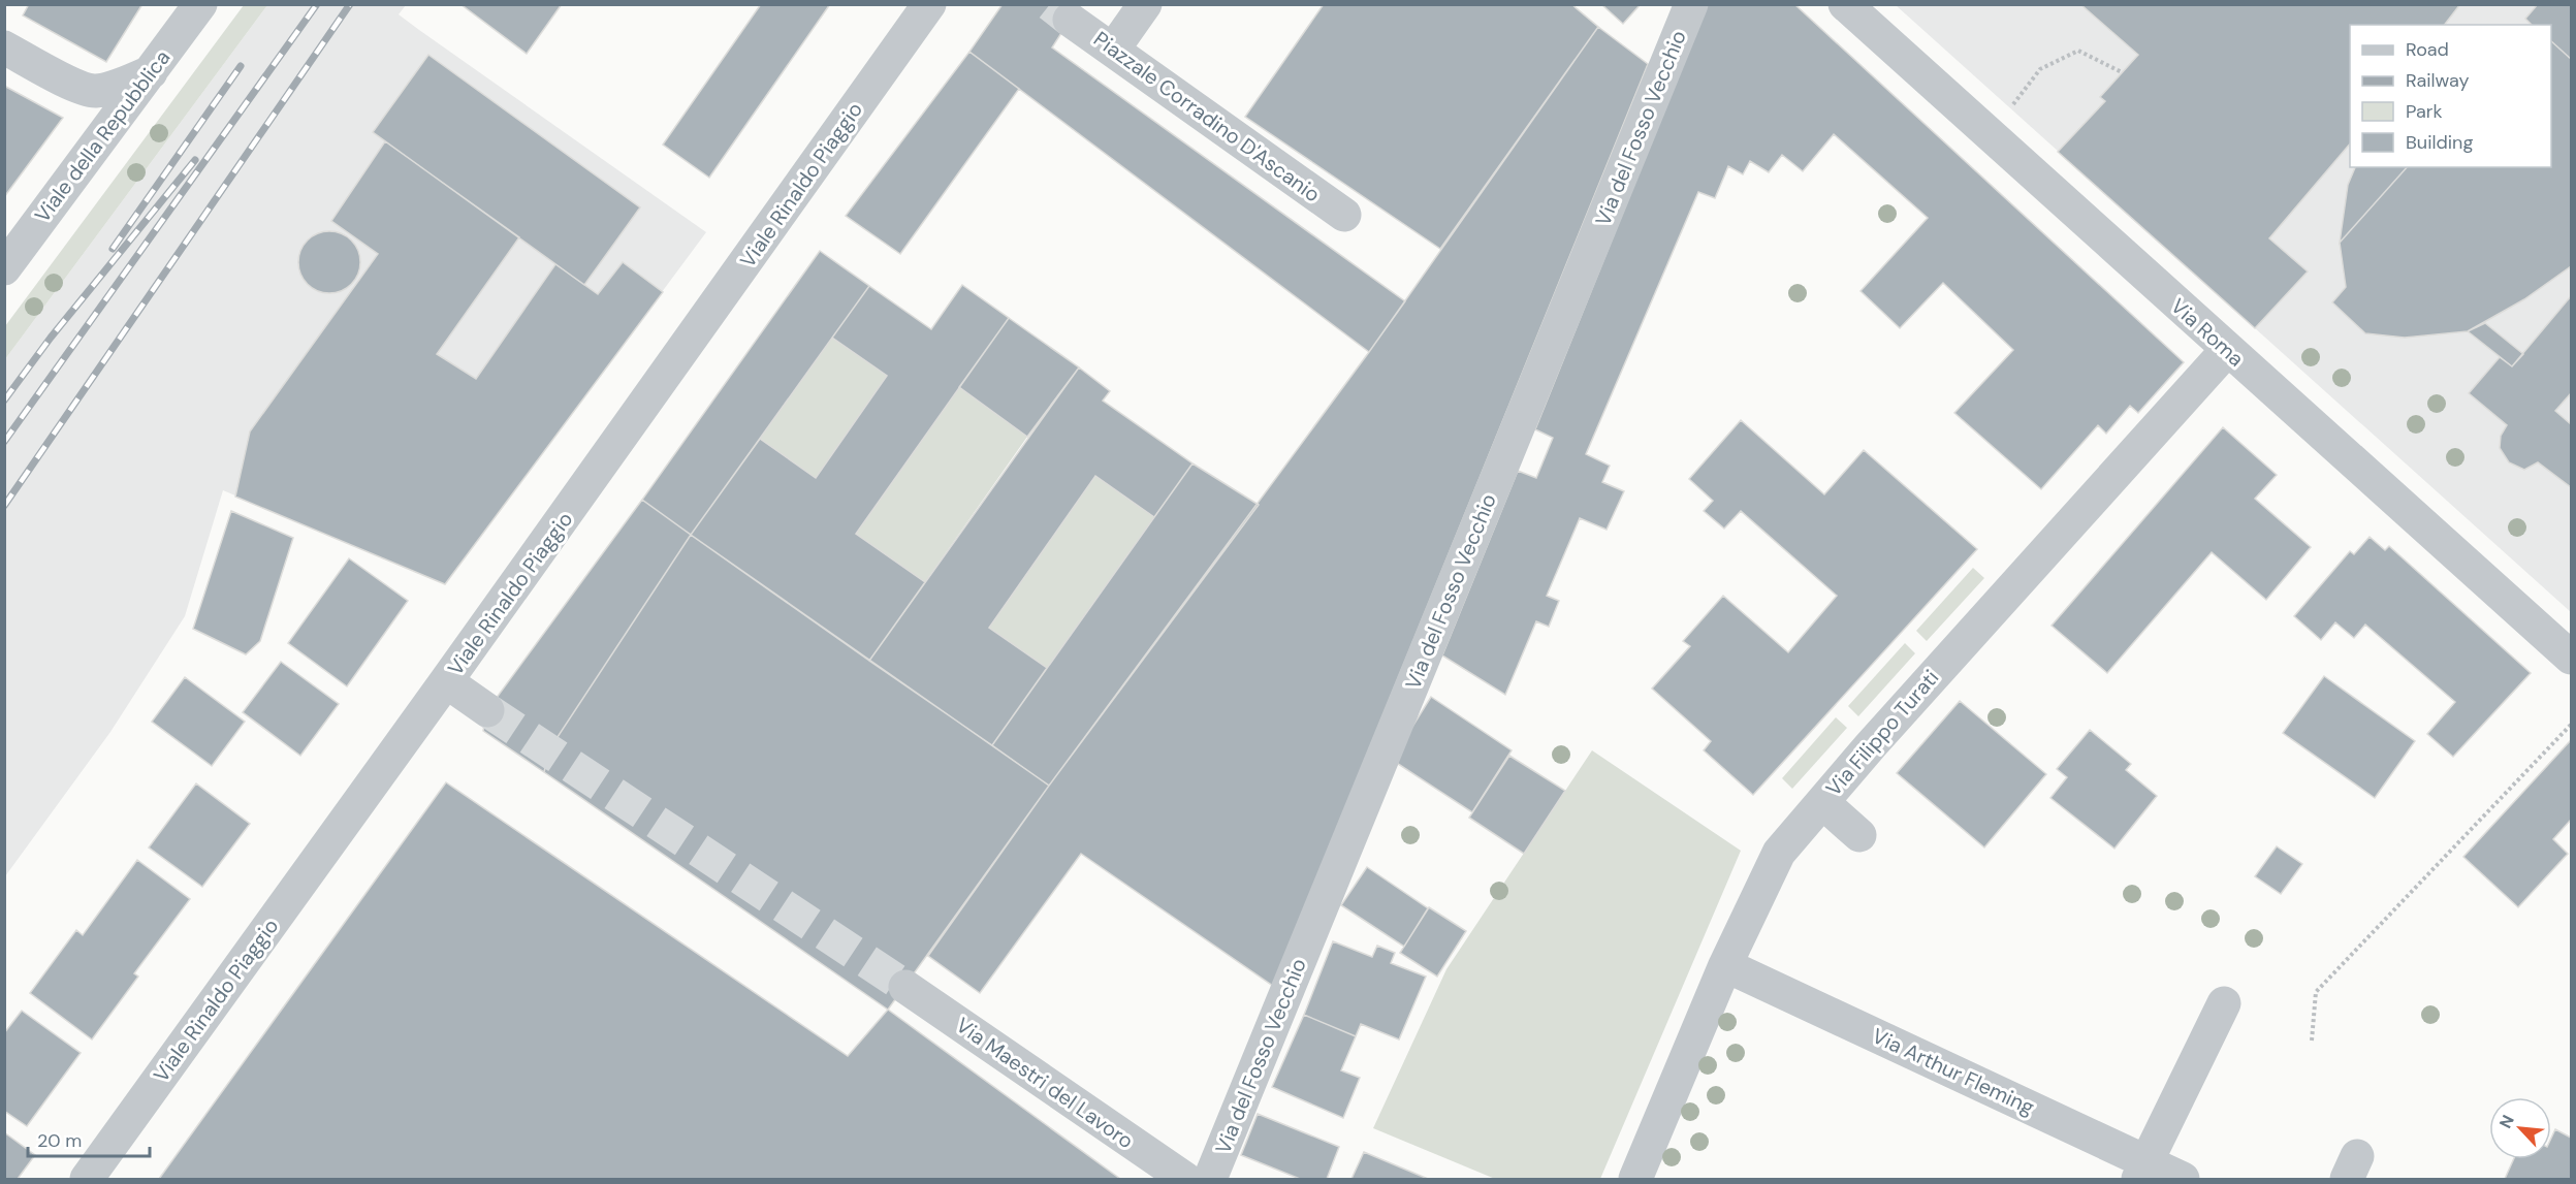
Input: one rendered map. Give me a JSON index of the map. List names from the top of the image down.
{
  "streets": {
    "street": [
      "Piazzale Corradino D'Ascanio",
      "Via del Fosso Vecchio",
      "Viale della Repubblica",
      "Viale Rinaldo Piaggio",
      "Via Roma",
      "Via Filippo Turati",
      "Via Arthur Fleming",
      "Via Maestri del Lavoro"
    ]
  },
  "crossings": [
    ["Via Roma", "Via Filippo Turati"],
    ["Via Filippo Turati", "Via Arthur Fleming"]
  ],
  "legend": [
    "Road",
    "Railway",
    "Park",
    "Building"
  ],
  "scale_bar": "20 m",
  "north": "top left"
}
